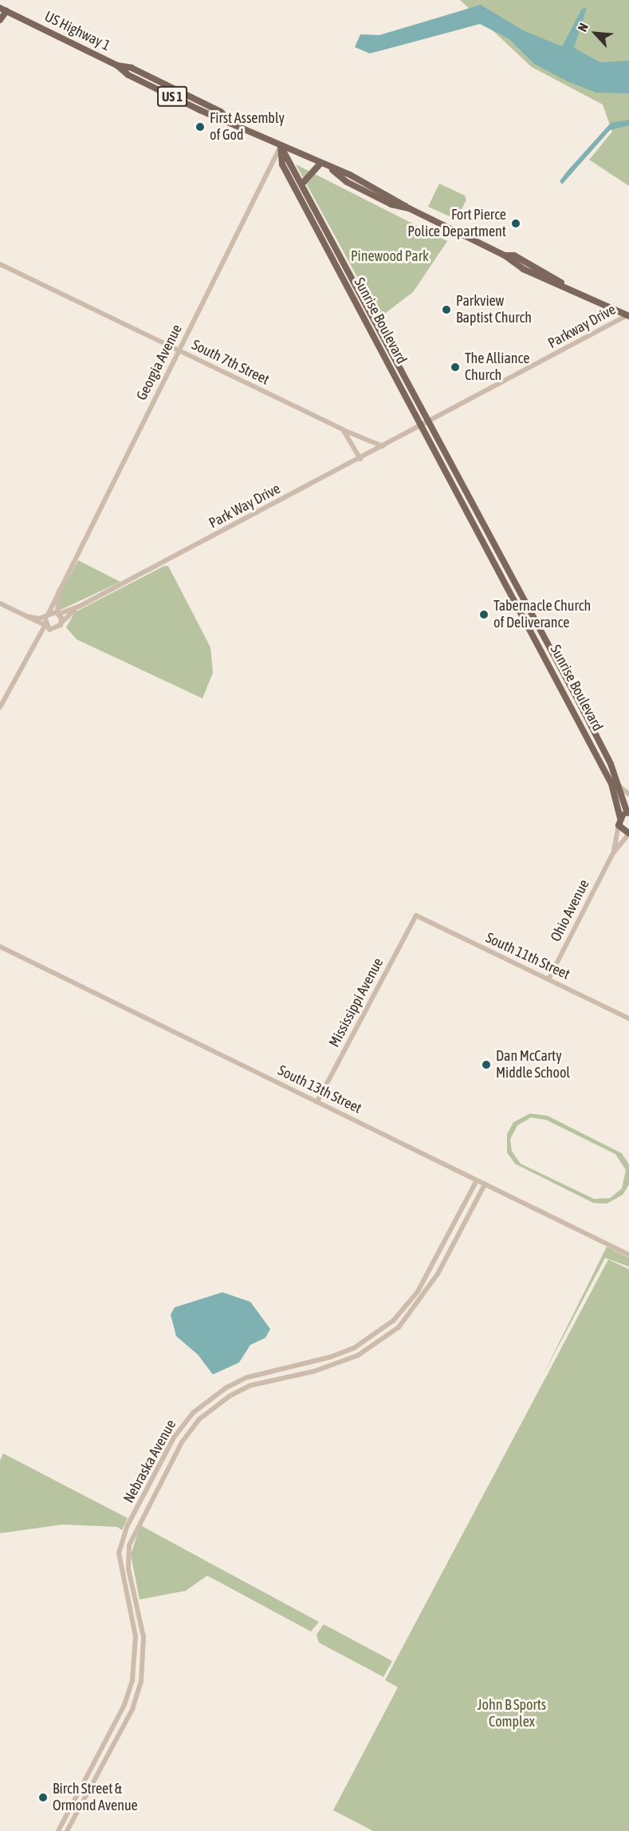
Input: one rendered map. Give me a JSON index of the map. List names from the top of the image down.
{
  "streets": {
    "main road": ["US Highway 1", "US 1", "Sunrise Boulevard"],
    "street": [
      "Parkway Drive",
      "Georgia Avenue",
      "South 7th Street",
      "Park Way Drive",
      "Ohio Avenue",
      "South 11th Street",
      "Mississippi Avenue",
      "South 13th Street",
      "Nebraska Avenue"
    ]
  },
  "crossings": [
    ["US Highway 1", "Sunrise Boulevard"],
    ["US Highway 1", "Parkway Drive"],
    ["US Highway 1", "Georgia Avenue"],
    ["Sunrise Boulevard", "Parkway Drive"],
    ["Sunrise Boulevard", "Georgia Avenue"],
    ["Sunrise Boulevard", "Park Way Drive"],
    ["Sunrise Boulevard", "Ohio Avenue"],
    ["Parkway Drive", "Park Way Drive"],
    ["Georgia Avenue", "South 7th Street"],
    ["Georgia Avenue", "Park Way Drive"],
    ["South 7th Street", "Park Way Drive"],
    ["Ohio Avenue", "South 11th Street"],
    ["South 11th Street", "Mississippi Avenue"],
    ["Mississippi Avenue", "South 13th Street"],
    ["South 13th Street", "Nebraska Avenue"]
  ],
  "parks": ["Pinewood Park", "John B Sports Complex"],
  "places": [
    "First Assembly of God",
    "Fort Pierce Police Department",
    "Parkview Baptist Church",
    "The Alliance Church",
    "Tabernacle Church of Deliverance",
    "Dan McCarty Middle School",
    "Birch Street & Ormond Avenue"
  ],
  "north": "top left"
}
